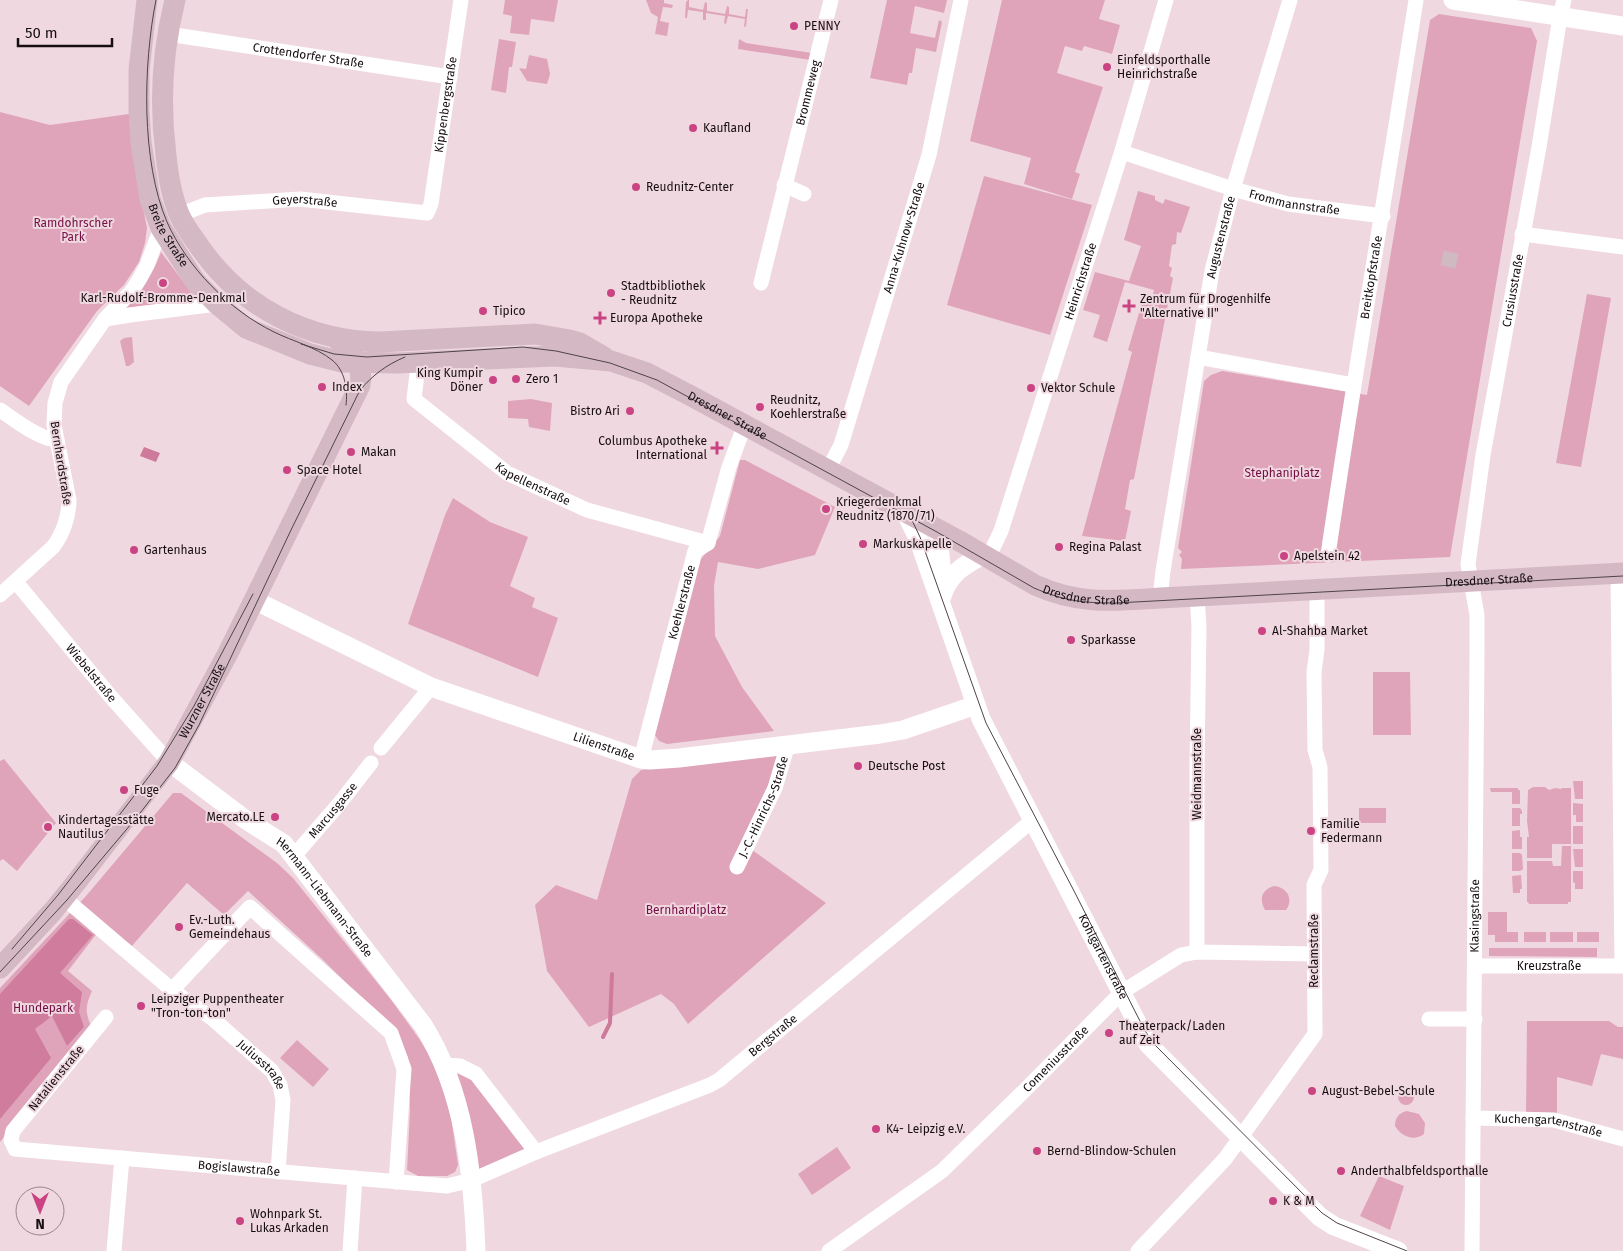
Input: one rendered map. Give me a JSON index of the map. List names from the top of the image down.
{
  "streets": {
    "main road": ["Breite Straße", "Dresdner Straße", "Wurzner Straße"],
    "street": [
      "Crottendorfer Straße",
      "Brommeweg",
      "Kippenbergstraße",
      "Geyerstraße",
      "Frommannstraße",
      "Augustenstraße",
      "Anna-Kuhnow-Straße",
      "Breitkopfstraße",
      "Heinrichstraße",
      "Crusiusstraße",
      "Bernhardstraße",
      "Kapellenstraße",
      "Koehlerstraße",
      "Wiebelstraße",
      "Lilienstraße",
      "Weidmannstraße",
      "J.-C.-Hinrichs-Straße",
      "Marcusgasse",
      "Hermann-Liebmann-Straße",
      "Klasingstraße",
      "Reclamstraße",
      "Kohlgartenstraße",
      "Kreuzstraße",
      "Bergstraße",
      "Comeniusstraße",
      "Juliusstraße",
      "Natalienstraße",
      "Kuchengartenstraße",
      "Bogislawstraße"
    ]
  },
  "crossings": [
    ["Crottendorfer Straße", "Kippenbergstraße"],
    ["Crottendorfer Straße", "Breite Straße"],
    ["Kippenbergstraße", "Geyerstraße"],
    ["Geyerstraße", "Breite Straße"],
    ["Frommannstraße", "Augustenstraße"],
    ["Frommannstraße", "Breitkopfstraße"],
    ["Frommannstraße", "Heinrichstraße"],
    ["Breite Straße", "Dresdner Straße"],
    ["Breite Straße", "Bernhardstraße"],
    ["Breite Straße", "Wurzner Straße"],
    ["Augustenstraße", "Dresdner Straße"],
    ["Anna-Kuhnow-Straße", "Dresdner Straße"],
    ["Heinrichstraße", "Dresdner Straße"],
    ["Crusiusstraße", "Dresdner Straße"],
    ["Crusiusstraße", "Klasingstraße"],
    ["Dresdner Straße", "Kapellenstraße"],
    ["Dresdner Straße", "Koehlerstraße"],
    ["Dresdner Straße", "Wurzner Straße"],
    ["Dresdner Straße", "Weidmannstraße"],
    ["Dresdner Straße", "Klasingstraße"],
    ["Dresdner Straße", "Reclamstraße"],
    ["Dresdner Straße", "Kohlgartenstraße"],
    ["Bernhardstraße", "Wiebelstraße"],
    ["Kapellenstraße", "Koehlerstraße"],
    ["Koehlerstraße", "Lilienstraße"],
    ["Wiebelstraße", "Wurzner Straße"],
    ["Wiebelstraße", "Hermann-Liebmann-Straße"],
    ["Wurzner Straße", "Lilienstraße"],
    ["Wurzner Straße", "Hermann-Liebmann-Straße"],
    ["Wurzner Straße", "Juliusstraße"],
    ["Lilienstraße", "J.-C.-Hinrichs-Straße"],
    ["Lilienstraße", "Kohlgartenstraße"],
    ["Weidmannstraße", "Comeniusstraße"],
    ["Marcusgasse", "Hermann-Liebmann-Straße"],
    ["Hermann-Liebmann-Straße", "Bergstraße"],
    ["Hermann-Liebmann-Straße", "Bogislawstraße"],
    ["Klasingstraße", "Kreuzstraße"],
    ["Klasingstraße", "Kuchengartenstraße"],
    ["Reclamstraße", "Kohlgartenstraße"],
    ["Reclamstraße", "Comeniusstraße"],
    ["Kohlgartenstraße", "Bergstraße"],
    ["Kohlgartenstraße", "Comeniusstraße"],
    ["Bergstraße", "Bogislawstraße"],
    ["Juliusstraße", "Bogislawstraße"],
    ["Natalienstraße", "Bogislawstraße"]
  ],
  "parks": [
    "Ramdohrscher Park",
    "Stephaniplatz",
    "Bernhardiplatz",
    "Hundepark"
  ],
  "places": {
    "other": [
      "PENNY",
      "Einfeldsporthalle Heinrichstraße",
      "Kaufland",
      "Reudnitz-Center",
      "Karl-Rudolf-Bromme-Denkmal",
      "Stadtbibliothek - Reudnitz",
      "Tipico",
      "Zero 1",
      "King Kumpir Döner",
      "Index",
      "Vektor Schule",
      "Reudnitz, Koehlerstraße",
      "Bistro Ari",
      "Makan",
      "Space Hotel",
      "Kriegerdenkmal Reudnitz (1870/71)",
      "Markuskapelle",
      "Regina Palast",
      "Gartenhaus",
      "Apelstein 42",
      "Al-Shahba Market",
      "Sparkasse",
      "Deutsche Post",
      "Fuge",
      "Mercato.LE",
      "Kindertagesstätte Nautilus",
      "Familie Federmann",
      "Ev.-Luth. Gemeindehaus",
      "Leipziger Puppentheater \"Tron-ton-ton\"",
      "Theaterpack/Laden auf Zeit",
      "August-Bebel-Schule",
      "K4- Leipzig e.V.",
      "Bernd-Blindow-Schulen",
      "Anderthalbfeldsporthalle",
      "K & M",
      "Wohnpark St. Lukas Arkaden"
    ],
    "health": ["Zentrum für Drogenhilfe \"Alternative II\"", "Europa Apotheke", "Columbus Apotheke International"]
  },
  "scale_bar": "50 m",
  "north": "bottom"
}
